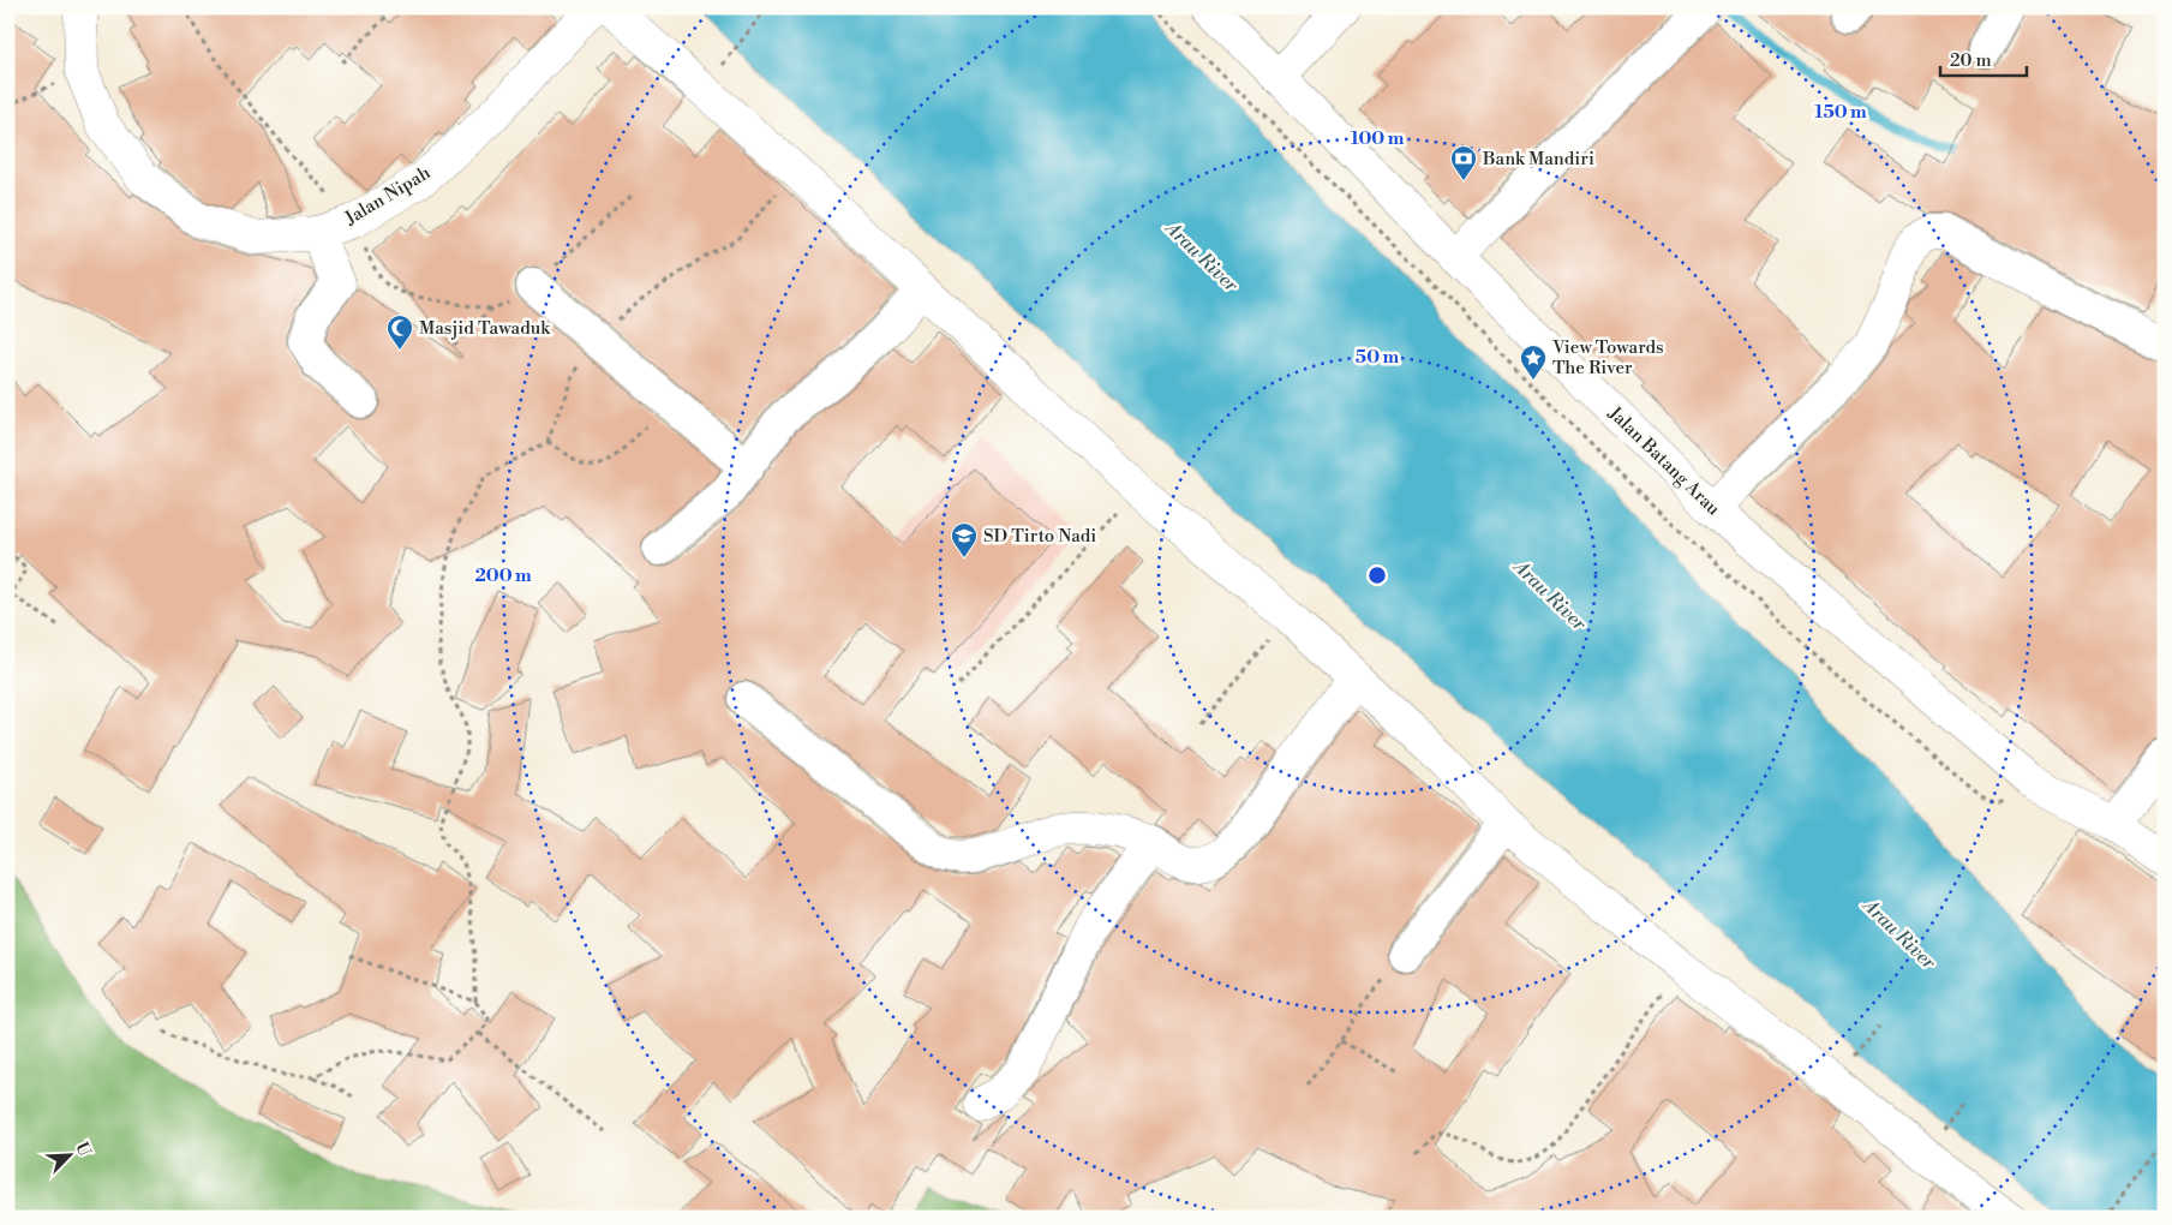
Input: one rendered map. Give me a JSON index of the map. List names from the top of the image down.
{
  "streets": {
    "street": ["Jalan Nipah", "Jalan Batang Arau"]
  },
  "water": ["Arau River"],
  "places": {
    "bank": ["Bank Mandiri"],
    "mosque": ["Masjid Tawaduk"],
    "place": ["View Towards The River"],
    "school or university": ["SD Tirto Nadi"]
  },
  "scale_bar": "20 m",
  "north": "top right",
  "rings": [
    "150 m",
    "100 m",
    "50 m",
    "200 m"
  ]
}
